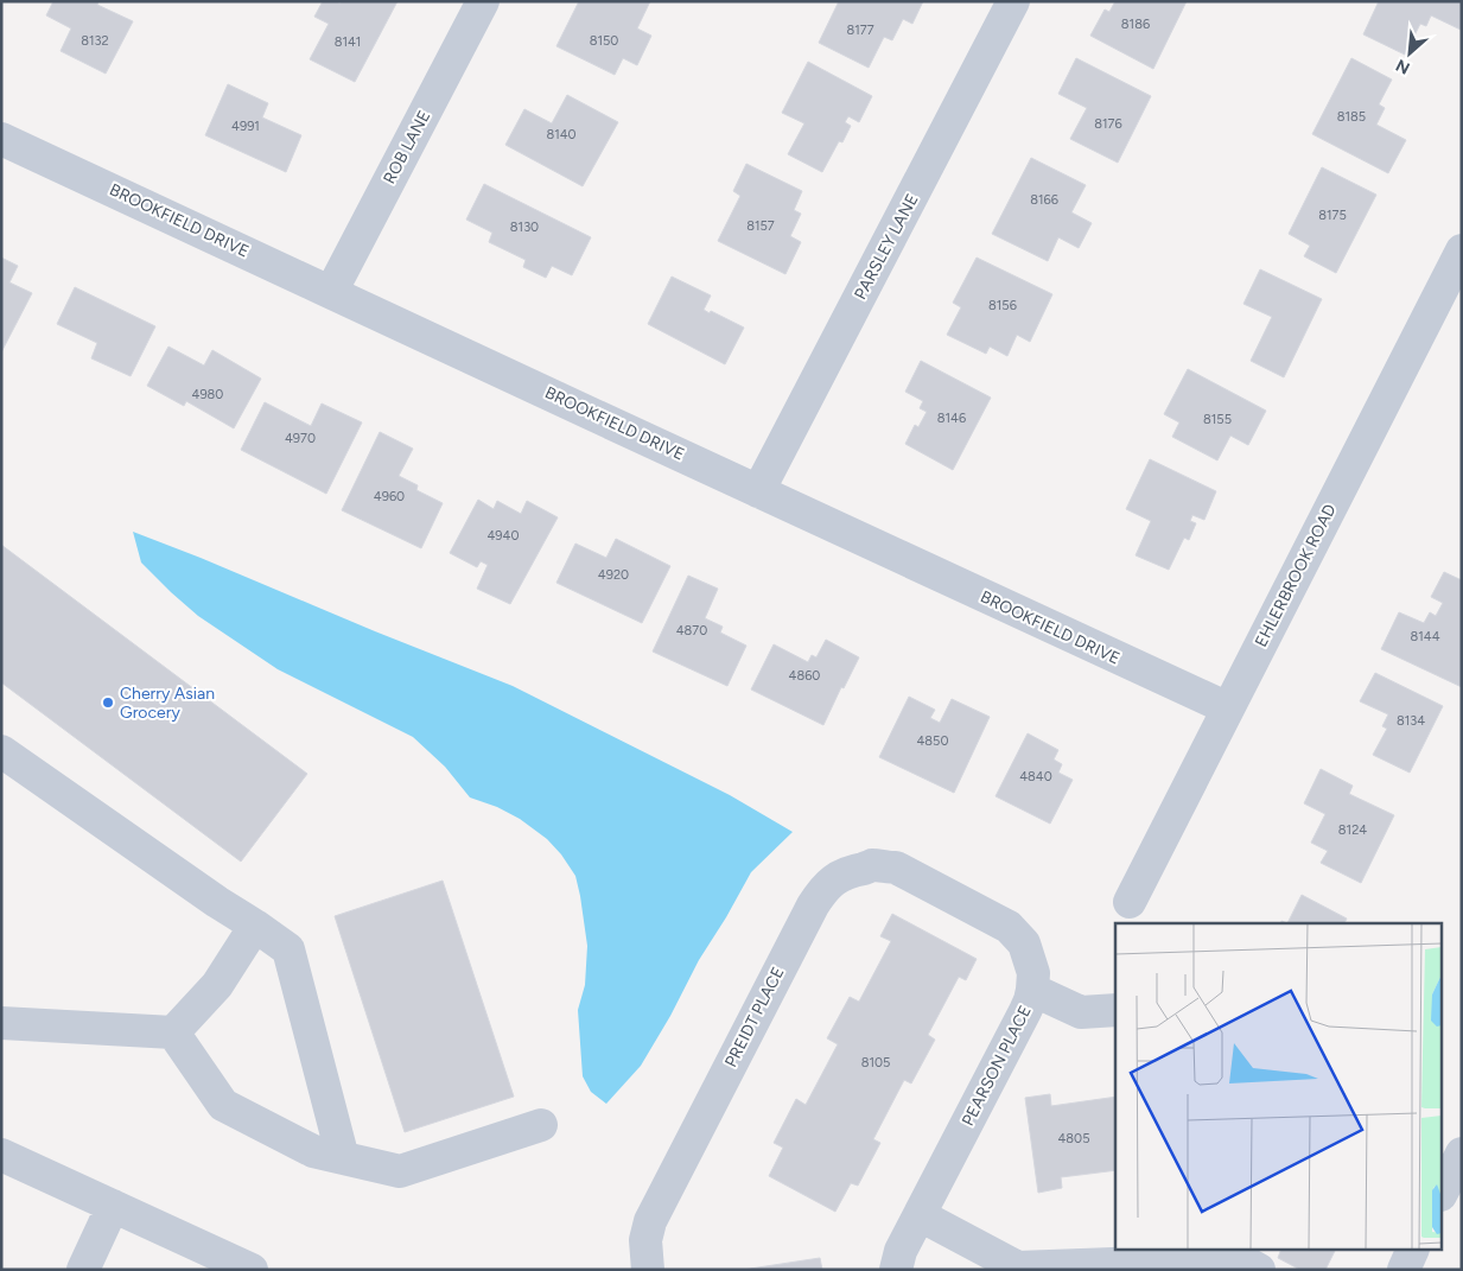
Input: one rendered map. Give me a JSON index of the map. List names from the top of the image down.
{
  "streets": {
    "street": [
      "ROB LANE",
      "BROOKFIELD DRIVE",
      "PARSLEY LANE",
      "EHLERBROOK ROAD",
      "PREIDT PLACE",
      "PEARSON PLACE"
    ]
  },
  "crossings": [
    ["ROB LANE", "BROOKFIELD DRIVE"],
    ["BROOKFIELD DRIVE", "PARSLEY LANE"],
    ["BROOKFIELD DRIVE", "EHLERBROOK ROAD"],
    ["PREIDT PLACE", "PEARSON PLACE"]
  ],
  "places": ["Cherry Asian Grocery"],
  "house_numbers": [
    "8186",
    "8177",
    "8132",
    "8150",
    "8141",
    "8185",
    "8176",
    "4991",
    "8140",
    "8166",
    "8175",
    "8157",
    "8130",
    "8156",
    "4980",
    "8146",
    "8155",
    "4970",
    "4960",
    "4940",
    "4920",
    "4870",
    "8144",
    "4860",
    "8134",
    "4850",
    "4840",
    "8124",
    "8105",
    "4805"
  ],
  "north": "bottom left"
}
